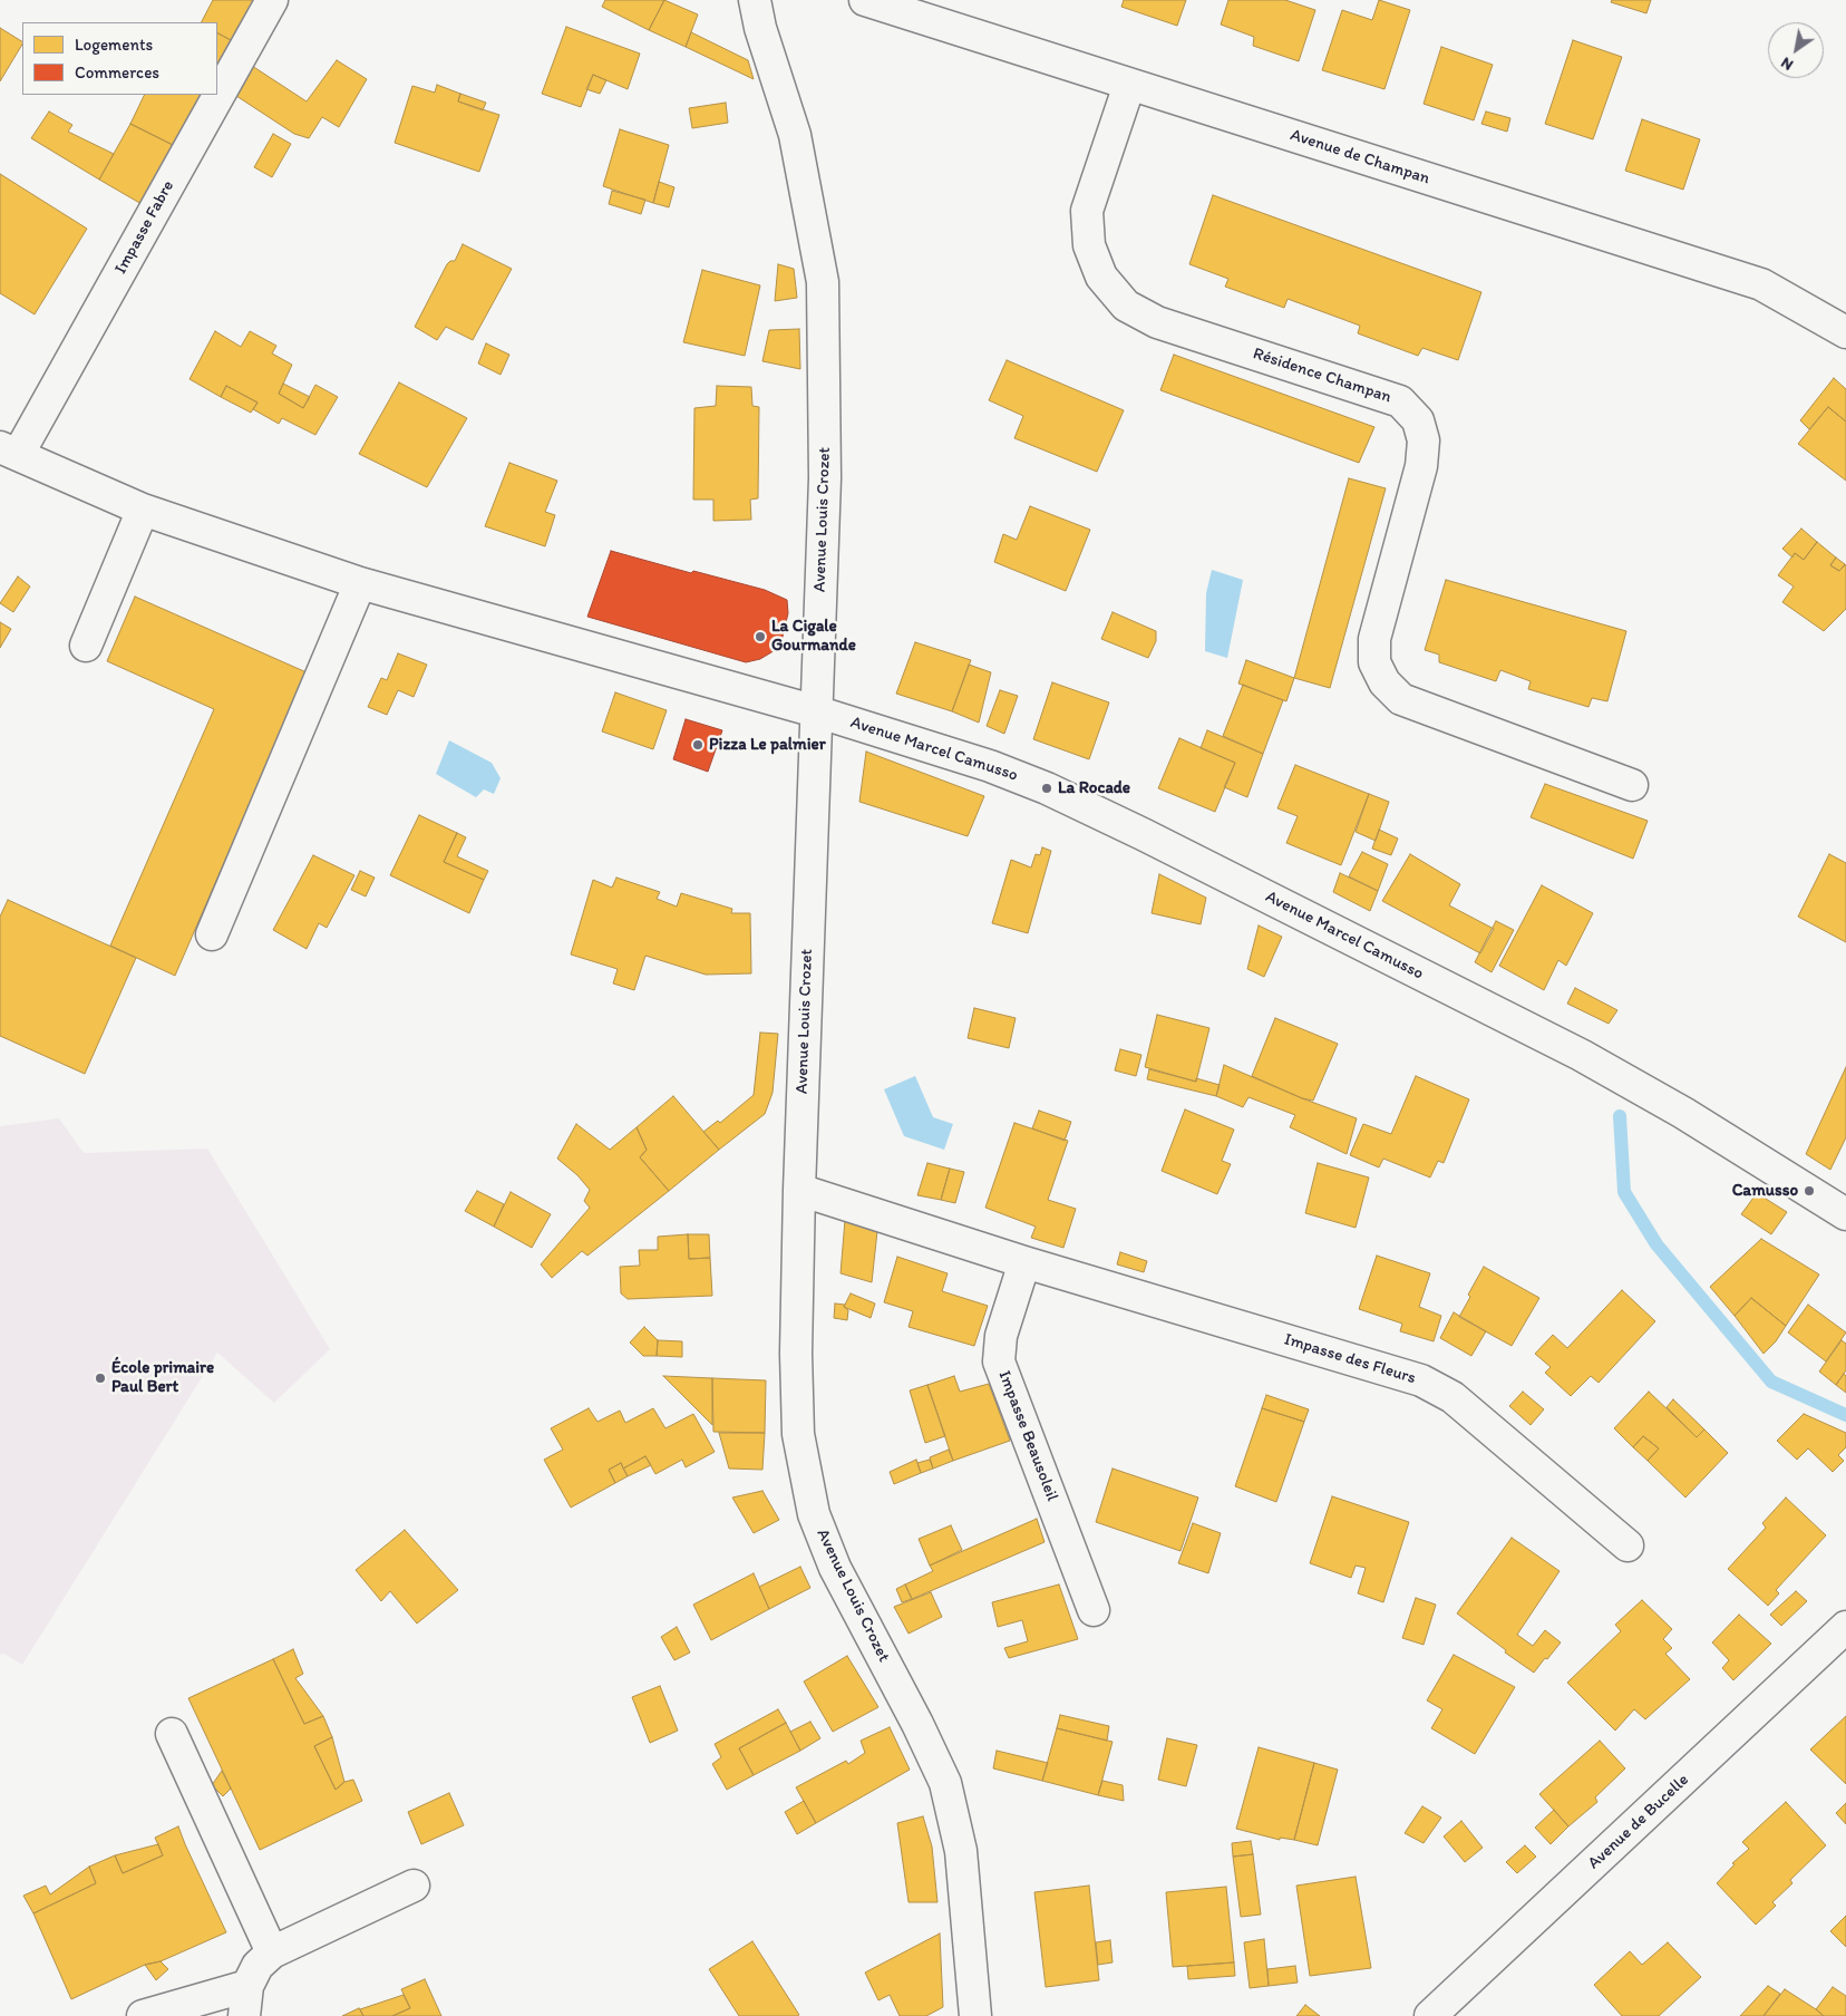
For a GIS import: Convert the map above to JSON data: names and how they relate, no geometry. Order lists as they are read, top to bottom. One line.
{"streets":{"street":["Avenue de Champan","Impasse Fabre","Résidence Champan","Avenue Louis Crozet","Avenue Marcel Camusso","Impasse des Fleurs","Impasse Beausoleil","Avenue de Bucelle"]},"crossings":[["Avenue de Champan","Résidence Champan"],["Impasse Fabre","Avenue Marcel Camusso"],["Avenue Louis Crozet","Avenue Marcel Camusso"],["Impasse des Fleurs","Impasse Beausoleil"]],"places":["La Cigale Gourmande","Pizza Le palmier","La Rocade","Camusso","École primaire Paul Bert"],"legend":["Logements","Commerces"],"north":"bottom left"}
